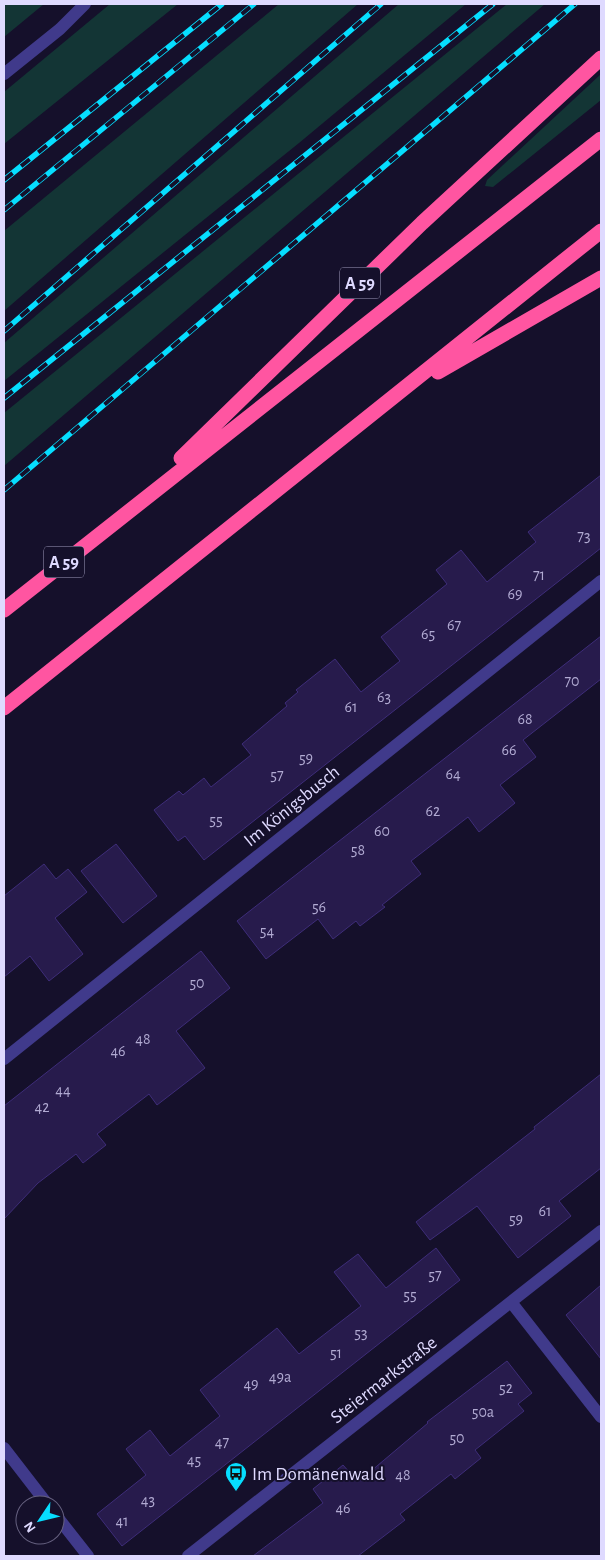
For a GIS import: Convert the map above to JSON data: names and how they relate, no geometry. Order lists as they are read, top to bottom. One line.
{"streets":{"highway":["A 59"],"street":["Im Königsbusch","Steiermarkstraße"]},"places":{"bus stop":["Im Domänenwald"]},"house_numbers":["73","71","69","67","65","70","63","61","68","66","59","64","57","62","55","60","58","56","54","50","48","46","44","42","61","59","57","55","53","51","49a","49","52","50a","50","47","45","48","43","46","41"],"north":"bottom left"}
